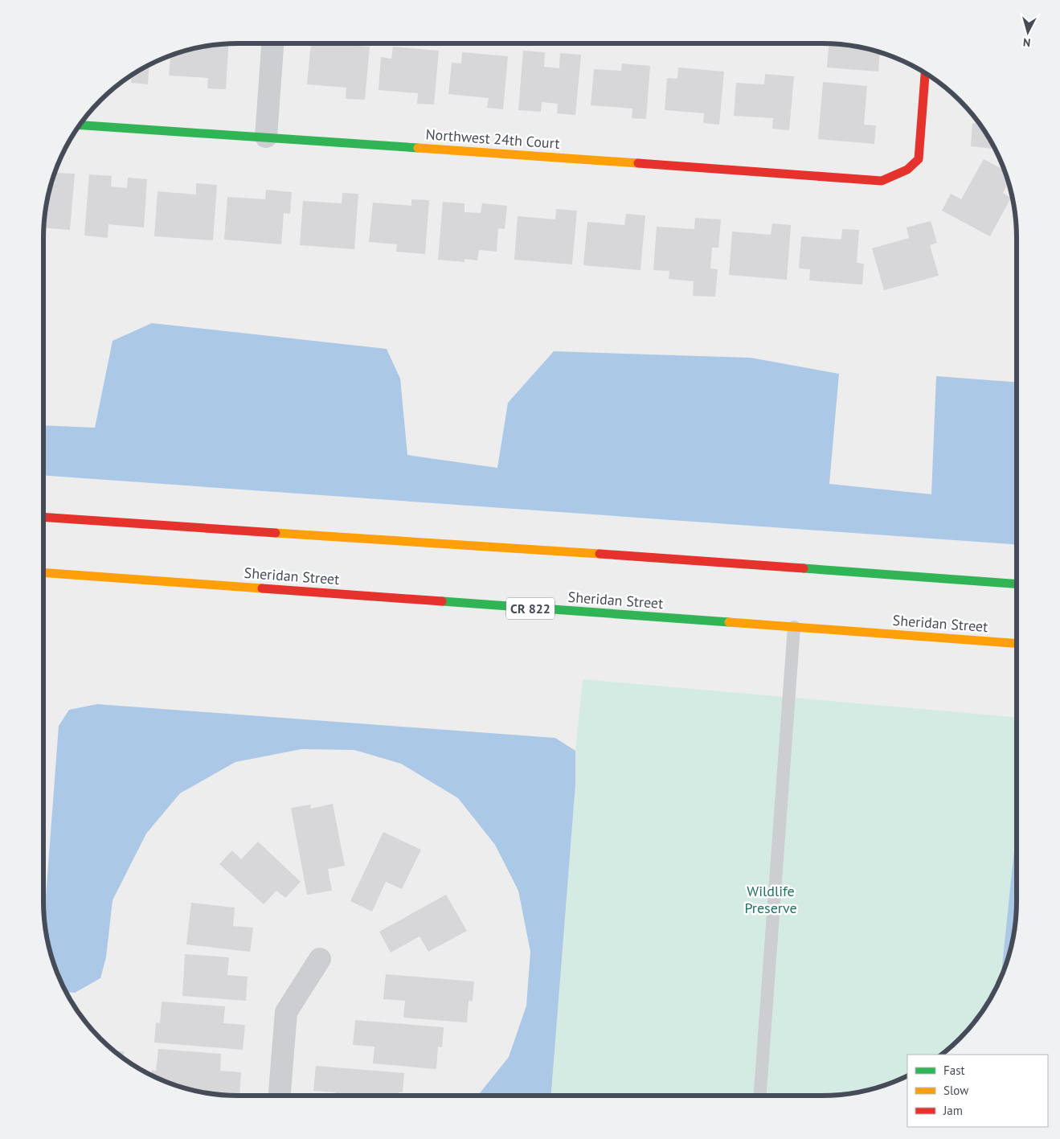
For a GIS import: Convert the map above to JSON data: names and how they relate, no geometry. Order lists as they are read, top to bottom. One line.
{"streets":{"main road":["Northwest 24th Court","Sheridan Street","CR 822"]},"parks":["Wildlife Preserve"],"legend":["Fast","Slow","Jam"],"north":"bottom"}
